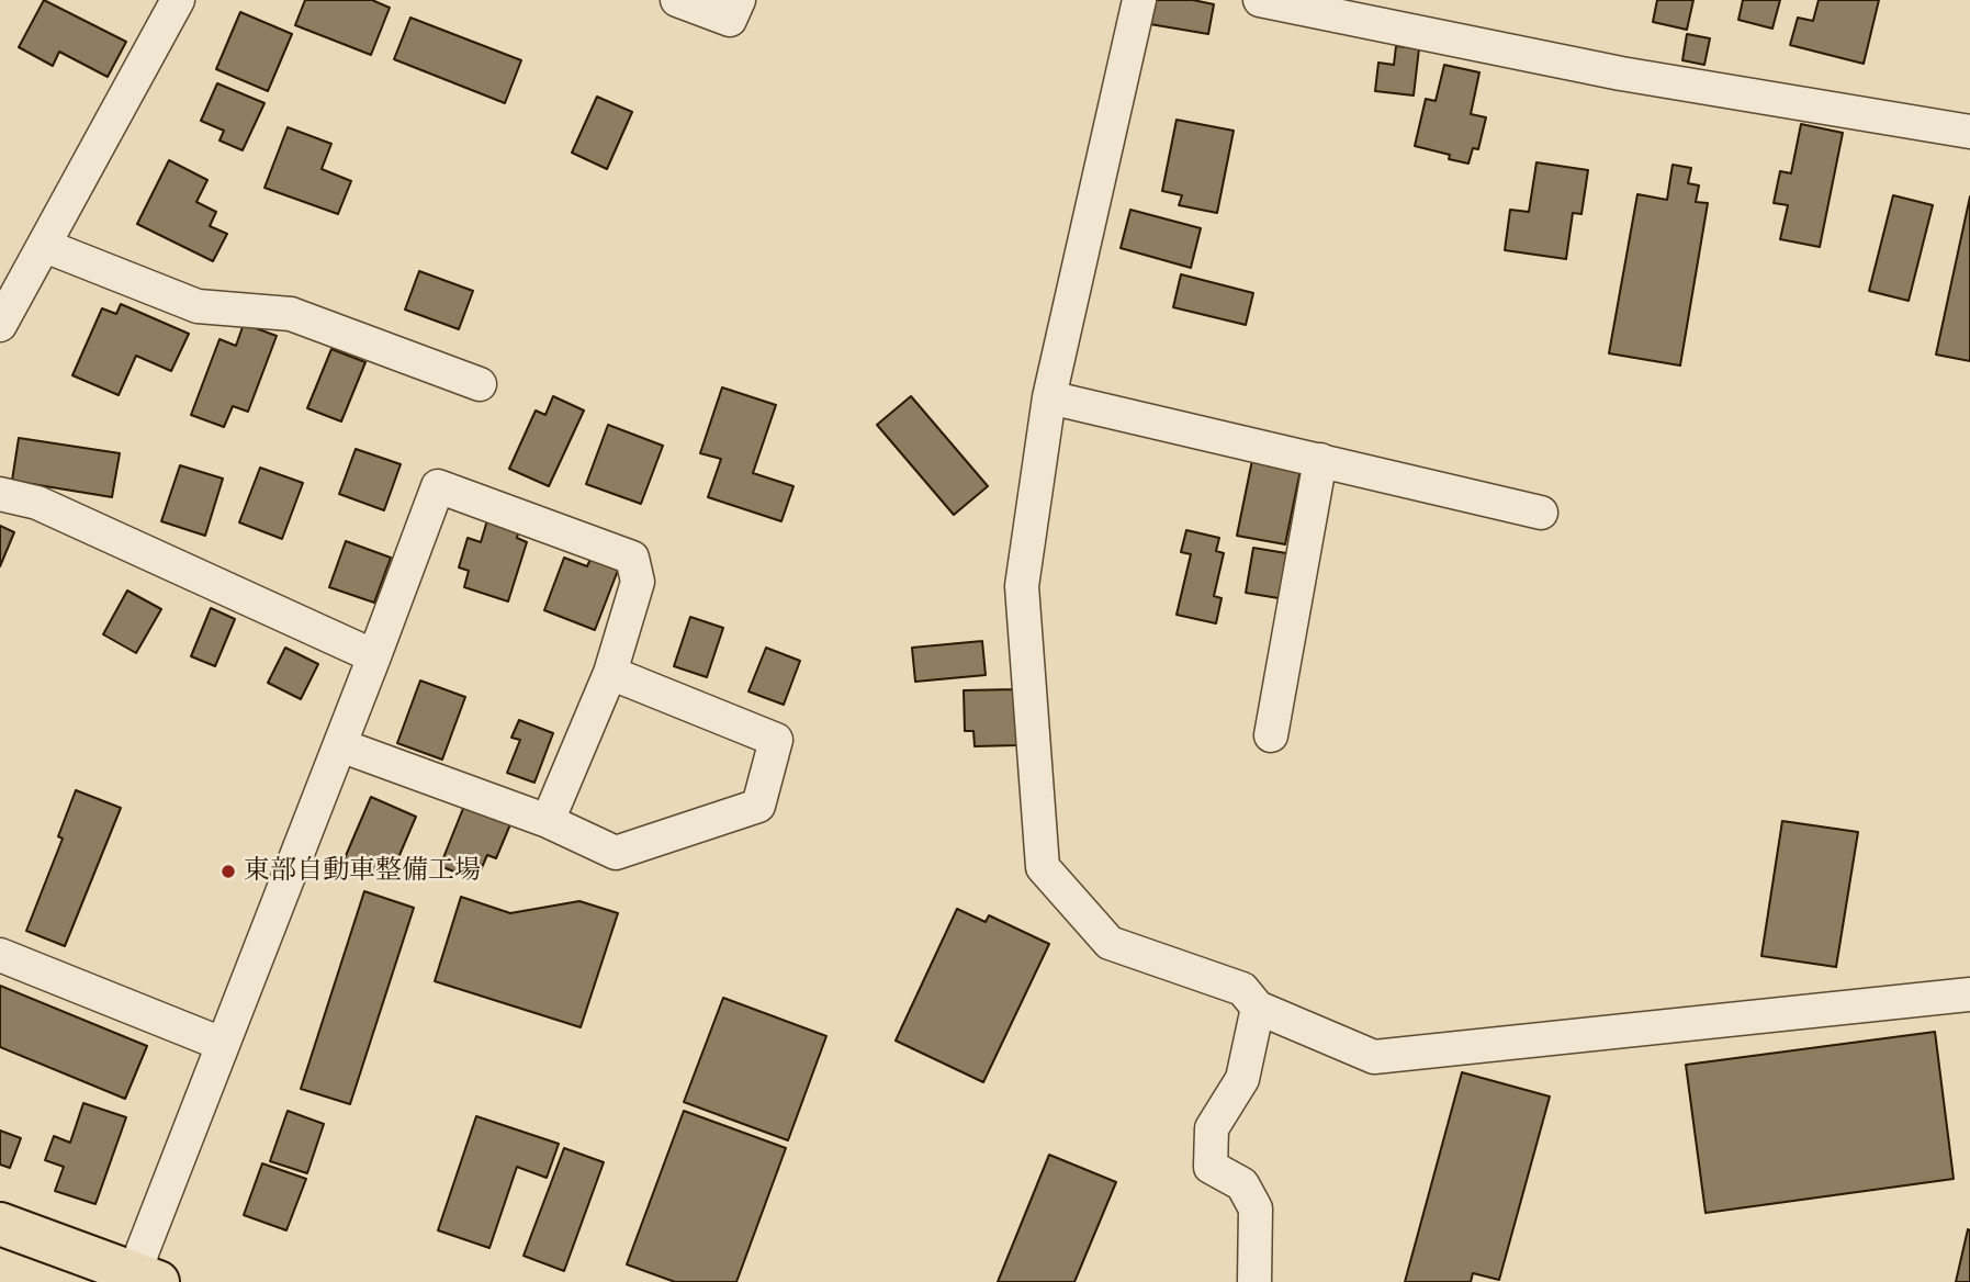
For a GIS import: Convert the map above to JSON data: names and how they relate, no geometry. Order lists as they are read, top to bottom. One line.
{"places":["東部自動車整備工場"]}
